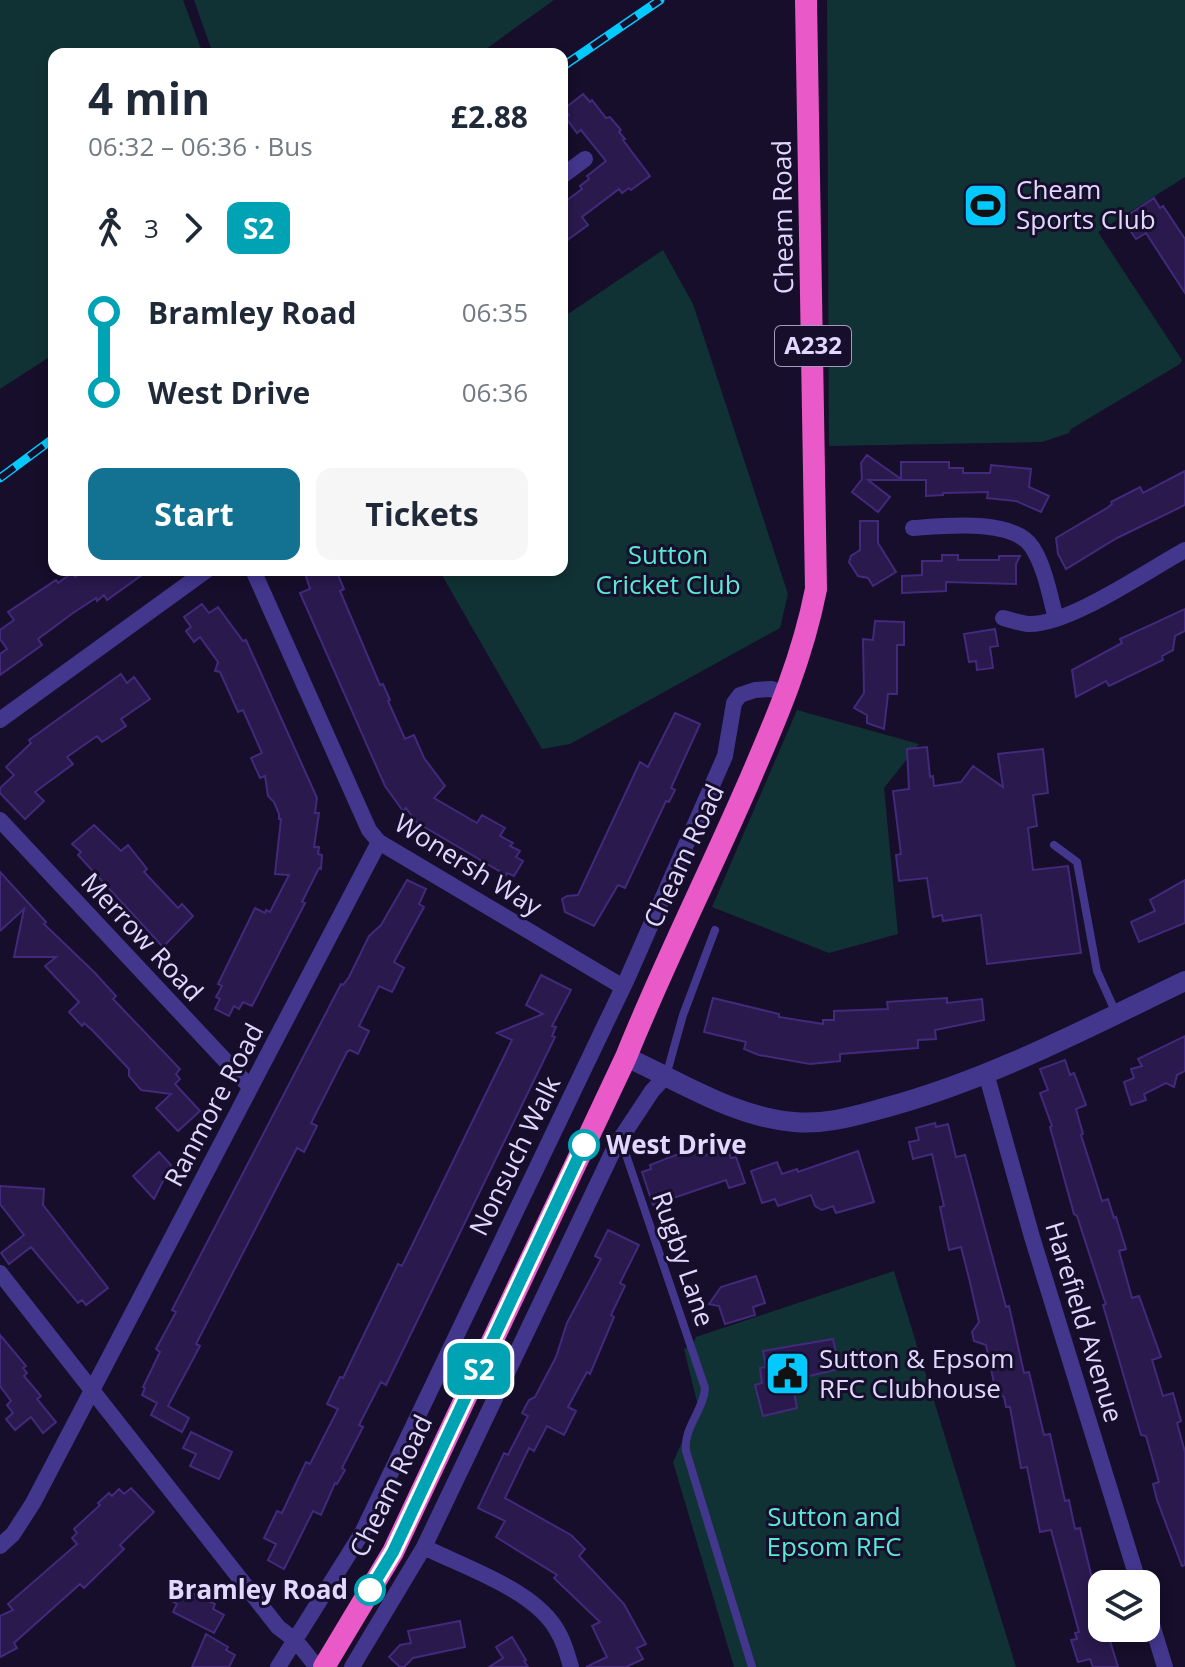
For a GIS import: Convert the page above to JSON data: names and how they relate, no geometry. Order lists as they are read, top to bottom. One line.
{"streets":{"highway":["Cheam Road","A232"],"street":["Wonersh Way","Merrow Road","Ranmore Road","Nonsuch Walk","Harefield Avenue"],"lane":["Rugby Lane"]},"crossings":[["Cheam Road","Nonsuch Walk"],["Wonersh Way","Ranmore Road"],["Wonersh Way","Nonsuch Walk"],["Merrow Road","Ranmore Road"]],"parks":["Sutton Cricket Club","Sutton and Epsom RFC"],"places":{"sports":["Cheam Sports Club"],"other":["West Drive","Bramley Road"],"public building":["Sutton & Epsom RFC Clubhouse"]},"lines":["bus line S2"],"page":{"on_map":"S2","heading":["4 min","06:32 – 06:36 · Bus","£2.88"],"legs":["3","S2"],"list":[{"name":"Bramley Road","value":"06:35"},{"name":"West Drive","value":"06:36"}],"buttons":["Start","Tickets"]}}
